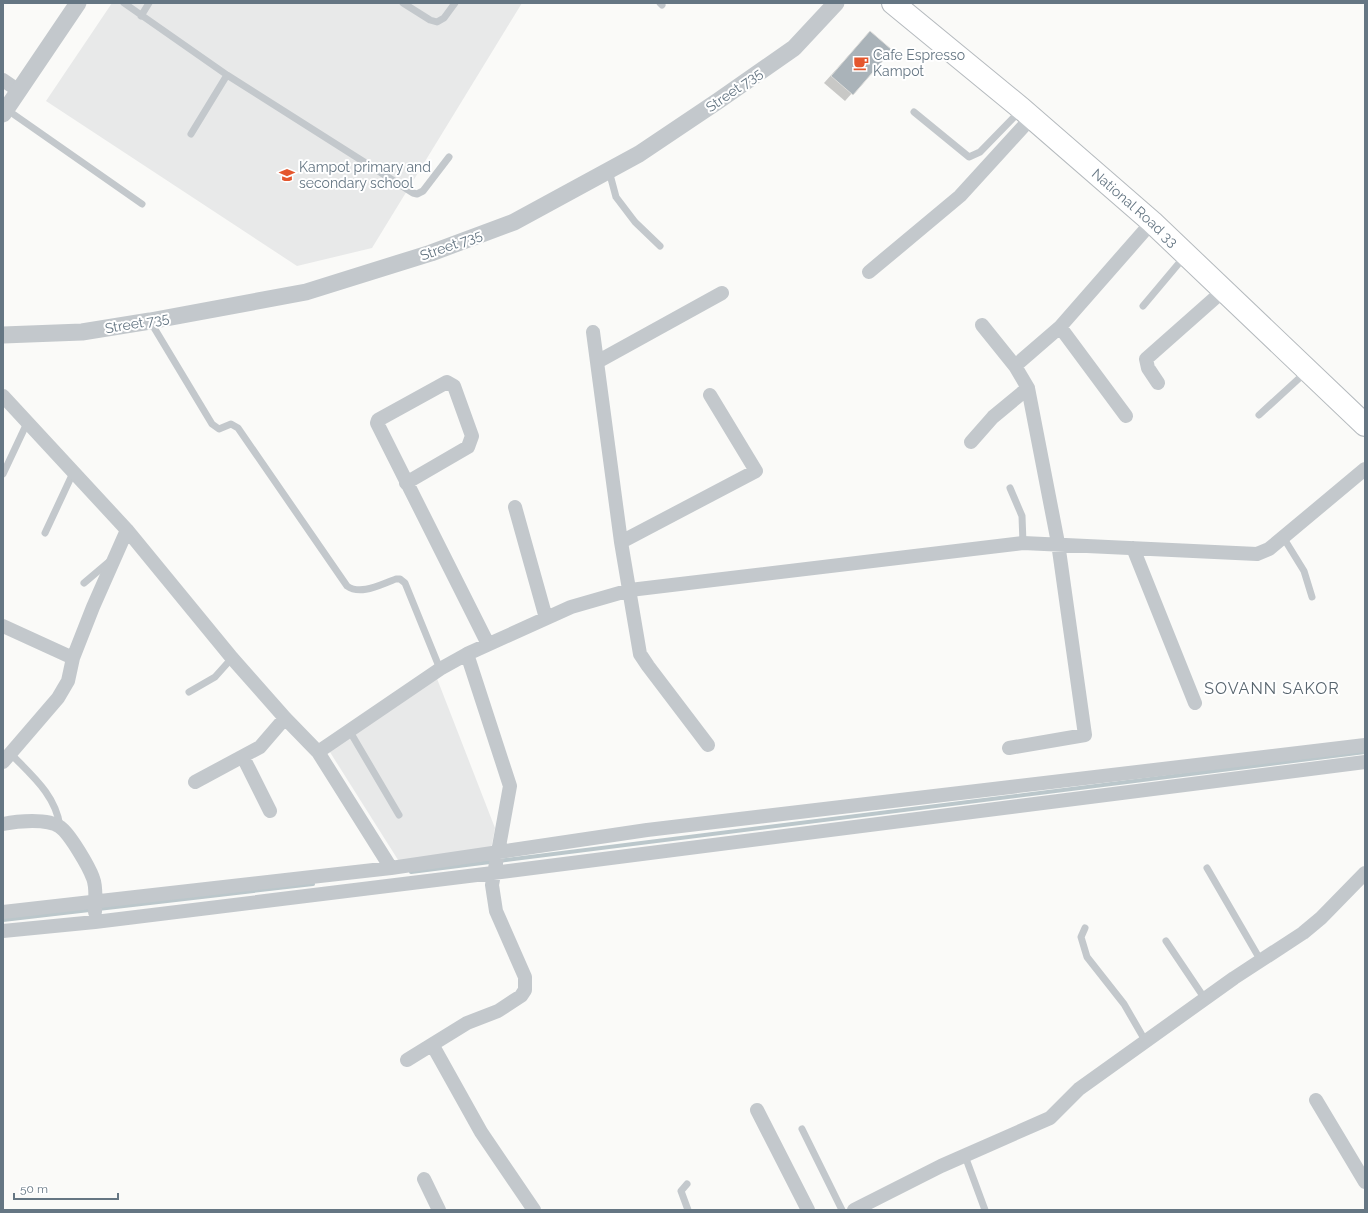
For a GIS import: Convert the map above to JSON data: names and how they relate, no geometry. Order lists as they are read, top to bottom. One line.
{"streets":{"main road":["National Road 33"],"street":["Street 735"]},"districts":["SOVANN SAKOR"],"places":{"cafe":["Cafe Espresso Kampot"],"school or university":["Kampot primary and secondary school"]},"scale_bar":"50 m"}
